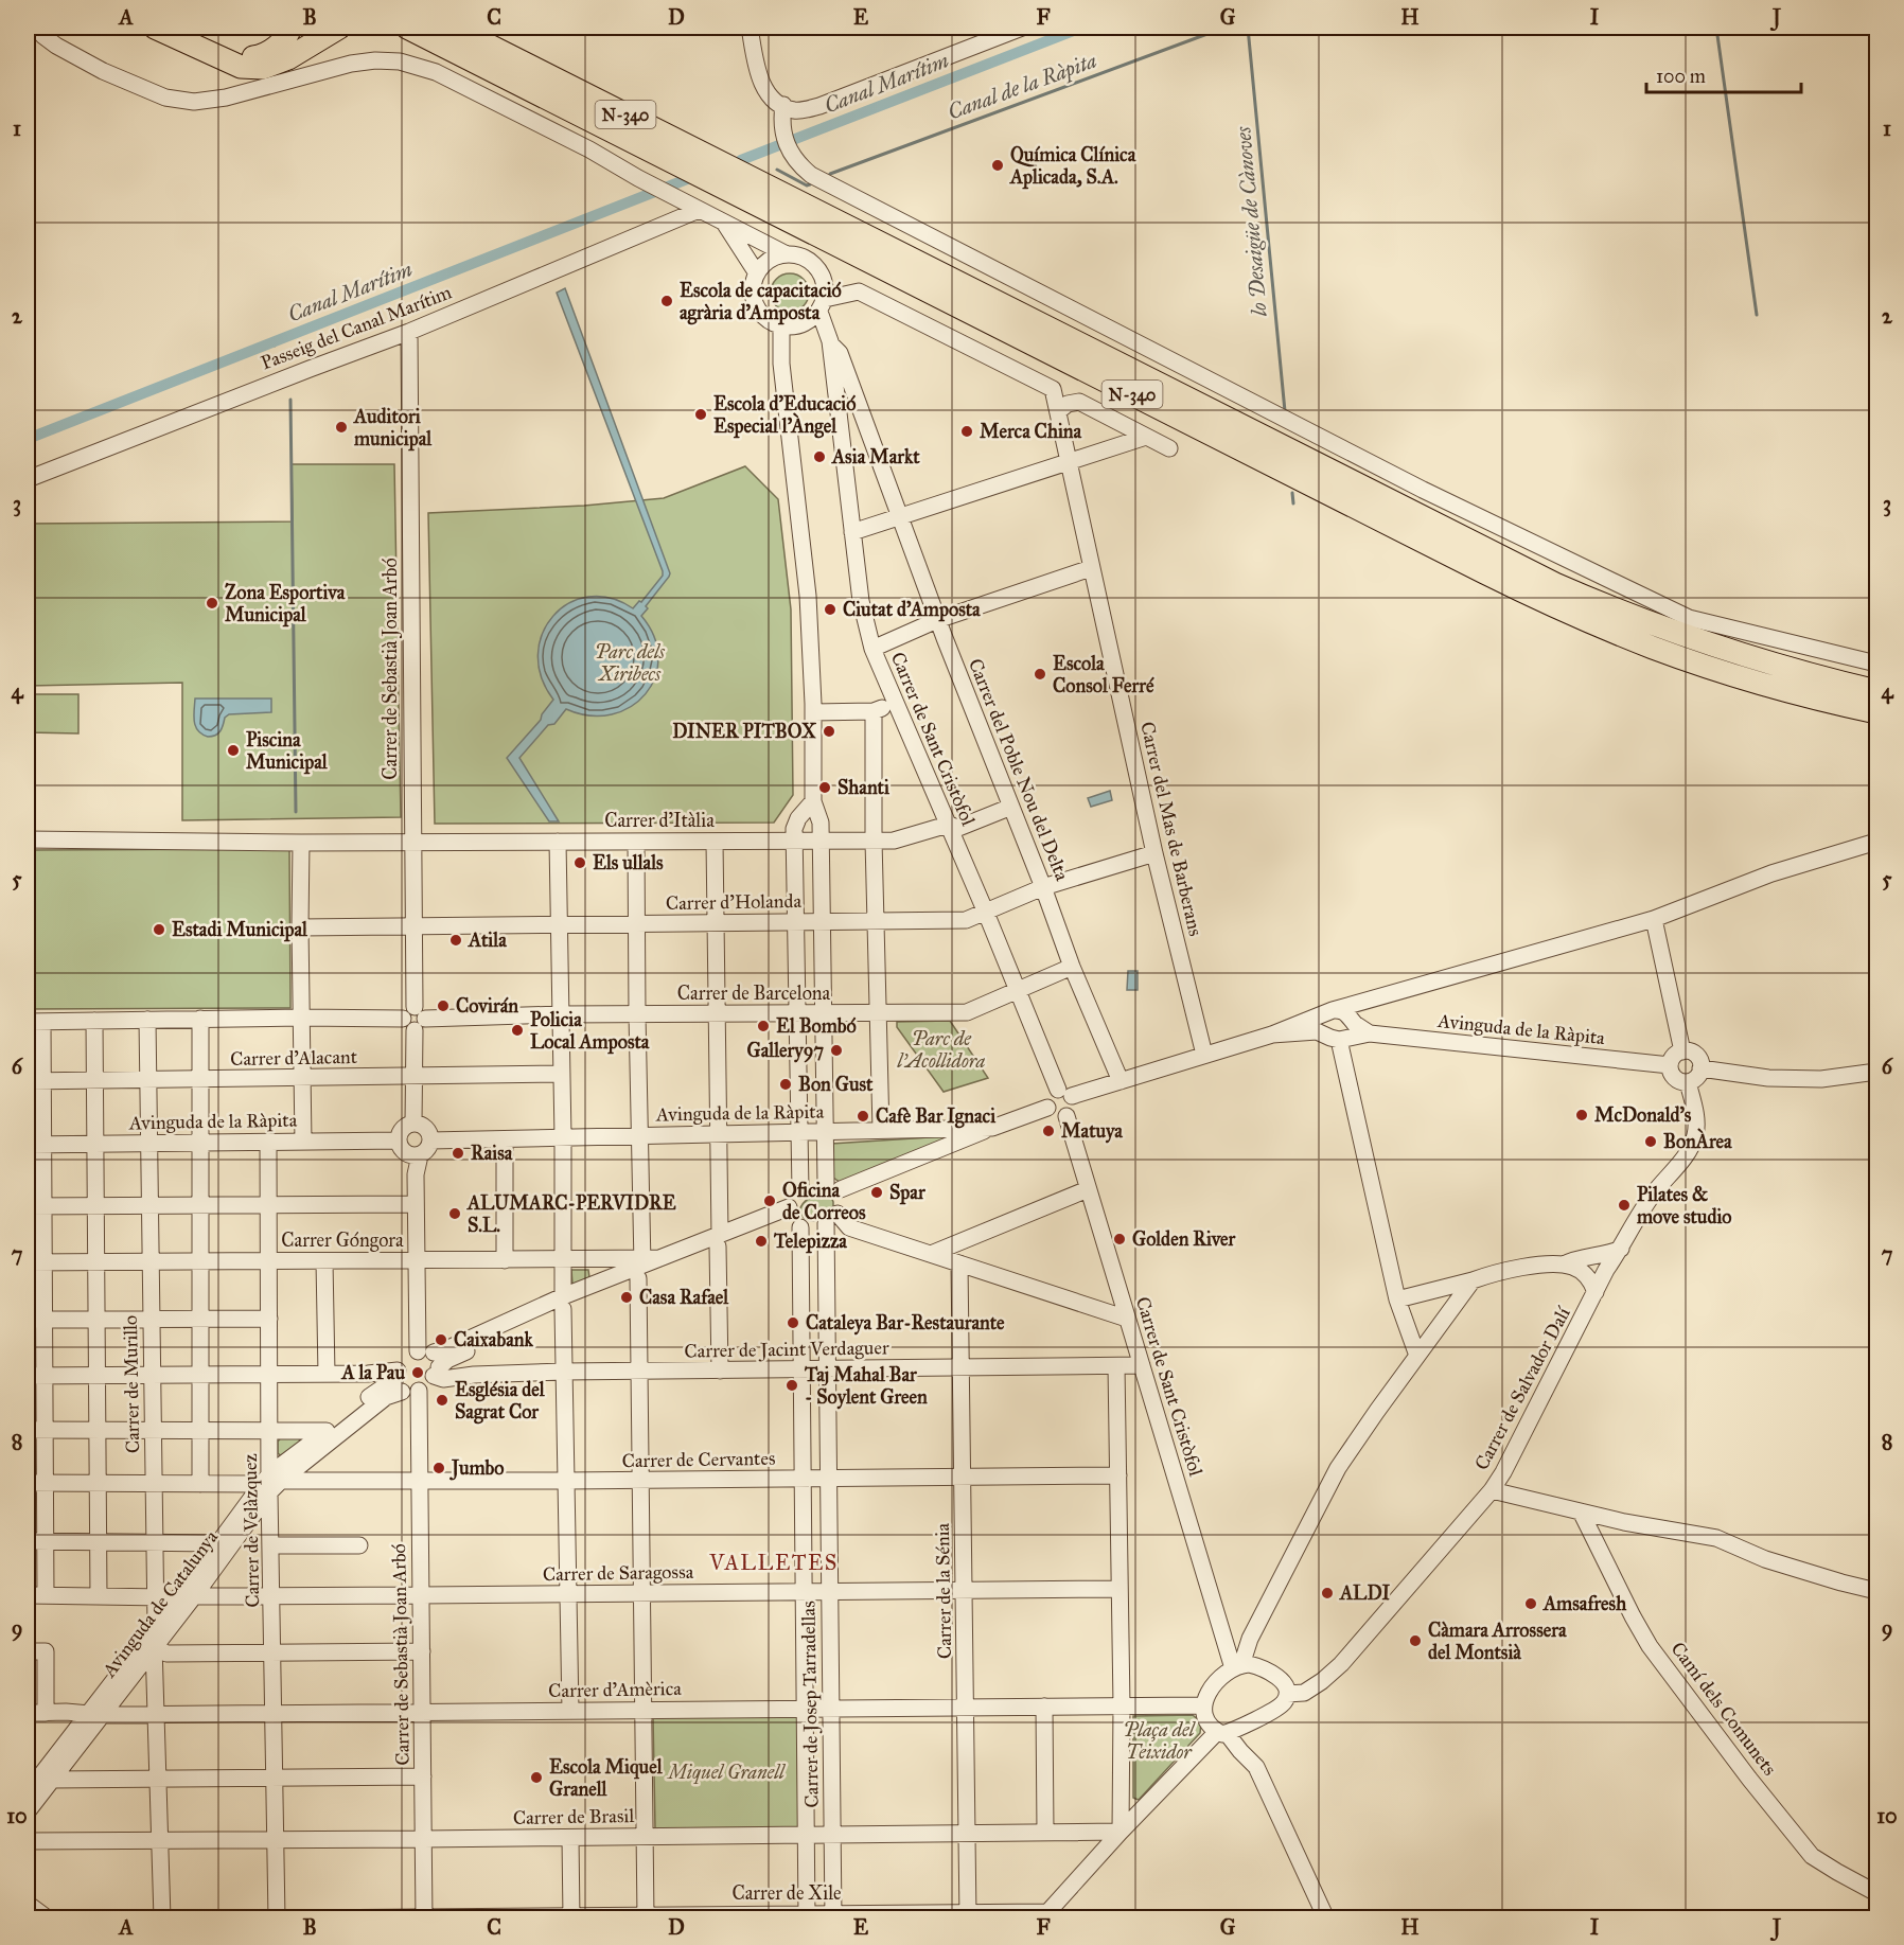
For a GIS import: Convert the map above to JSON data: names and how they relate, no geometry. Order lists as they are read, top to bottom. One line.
{"streets":{"highway":["N-340"],"street":["Passeig del Canal Marítim","Carrer de Sebastià Joan Arbó","Carrer de Sant Cristòfol","Carrer del Poble Nou del Delta","Carrer d'Itàlia","Carrer del Mas de Barberans","Carrer d'Holanda","Carrer de Barcelona","Avinguda de la Ràpita","Carrer d'Alacant","Carrer Góngora","Carrer de Jacint Verdaguer","Carrer de Murillo","Carrer de Salvador Dalí","Carrer de Cervantes","Carrer de Velàzquez","Carrer de Saragossa","Carrer de la Sénia","Avinguda de Catalunya","Carrer d'Amèrica","Carrer de Josep Tarradellas","Camí dels Comunets","Carrer de Brasil","Carrer de Xile"]},"crossings":[["Passeig del Canal Marítim","Carrer de Sebastià Joan Arbó"],["Carrer de Sebastià Joan Arbó","Carrer d'Itàlia"],["Carrer de Sebastià Joan Arbó","Carrer d'Holanda"],["Carrer de Sebastià Joan Arbó","Carrer de Barcelona"],["Carrer de Sebastià Joan Arbó","Avinguda de la Ràpita"],["Carrer de Sebastià Joan Arbó","Carrer d'Alacant"],["Carrer de Sebastià Joan Arbó","Carrer de Cervantes"],["Carrer de Sebastià Joan Arbó","Carrer de Saragossa"],["Carrer de Sebastià Joan Arbó","Carrer d'Amèrica"],["Carrer de Sebastià Joan Arbó","Carrer de Brasil"],["Carrer de Sebastià Joan Arbó","Carrer de Xile"],["Carrer de Sant Cristòfol","Carrer del Poble Nou del Delta"],["Carrer de Sant Cristòfol","Carrer d'Itàlia"],["Carrer de Sant Cristòfol","Carrer del Mas de Barberans"],["Carrer de Sant Cristòfol","Carrer d'Holanda"],["Carrer de Sant Cristòfol","Carrer de Barcelona"],["Carrer de Sant Cristòfol","Avinguda de la Ràpita"],["Carrer de Sant Cristòfol","Carrer de Jacint Verdaguer"],["Carrer de Sant Cristòfol","Carrer de Salvador Dalí"],["Carrer de Sant Cristòfol","Carrer d'Amèrica"],["Carrer del Poble Nou del Delta","Carrer d'Itàlia"],["Carrer del Poble Nou del Delta","Carrer d'Holanda"],["Carrer del Poble Nou del Delta","Carrer de Barcelona"],["Carrer del Mas de Barberans","Carrer d'Holanda"],["Carrer de Barcelona","Carrer de Murillo"],["Avinguda de la Ràpita","Carrer de Murillo"],["Avinguda de la Ràpita","Carrer de Salvador Dalí"],["Avinguda de la Ràpita","Carrer de Velàzquez"],["Carrer d'Alacant","Carrer de Murillo"],["Carrer Góngora","Carrer de Murillo"],["Carrer Góngora","Carrer de Velàzquez"],["Carrer de Jacint Verdaguer","Carrer de la Sénia"],["Carrer de Jacint Verdaguer","Carrer de Josep Tarradellas"],["Carrer de Murillo","Carrer de Cervantes"],["Carrer de Murillo","Carrer de Saragossa"],["Carrer de Salvador Dalí","Carrer d'Amèrica"],["Carrer de Cervantes","Carrer de Velàzquez"],["Carrer de Cervantes","Carrer de la Sénia"],["Carrer de Cervantes","Avinguda de Catalunya"],["Carrer de Cervantes","Carrer de Josep Tarradellas"],["Carrer de Velàzquez","Carrer de Saragossa"],["Carrer de Velàzquez","Avinguda de Catalunya"],["Carrer de Velàzquez","Carrer d'Amèrica"],["Carrer de Velàzquez","Carrer de Brasil"],["Carrer de Saragossa","Carrer de la Sénia"],["Carrer de Saragossa","Avinguda de Catalunya"],["Carrer de Saragossa","Carrer de Josep Tarradellas"],["Carrer de la Sénia","Carrer d'Amèrica"],["Carrer de la Sénia","Carrer de Brasil"],["Carrer de la Sénia","Carrer de Xile"],["Avinguda de Catalunya","Carrer d'Amèrica"],["Carrer d'Amèrica","Carrer de Josep Tarradellas"],["Carrer de Josep Tarradellas","Carrer de Brasil"],["Carrer de Josep Tarradellas","Carrer de Xile"]],"districts":["VALLETES"],"water":["Canal Marítim","Canal de la Ràpita","lo Desaigüe de Cànoves"],"parks":["Parc dels Xiribecs","Parc de l'Acollidora","Plaça del Teixidor","Miquel Granell"],"places":["Química Clínica Aplicada, S.A.","Escola de capacitació agrària d'Amposta","Escola d'Educació Especial l'Àngel","Auditori municipal","Merca China","Asia Markt","Zona Esportiva Municipal","Ciutat d'Amposta","Escola Consol Ferré","DINER PITBOX","Piscina Municipal","Shanti","Els ullals","Estadi Municipal","Atila","Covirán","El Bombó","Policia Local Amposta","Gallery97","Bon Gust","McDonald's","Cafè Bar Ignaci","Matuya","BonÀrea","Raisa","Spar","Oficina de Correos","Pilates & move studio","ALUMARC-PERVIDRE S.L.","Golden River","Telepizza","Casa Rafael","Cataleya Bar-Restaurante","Caixabank","A la Pau","Taj Mahal Bar - Soylent Green","Església del Sagrat Cor","Jumbo","ALDI","Amsafresh","Càmara Arrossera del Montsià","Escola Miquel Granell"],"scale_bar":"100 m","grid":{"columns":["A","B","C","D","E","F","G","H","I","J"],"rows":["1","2","3","4","5","6","7","8","9","10"]}}
